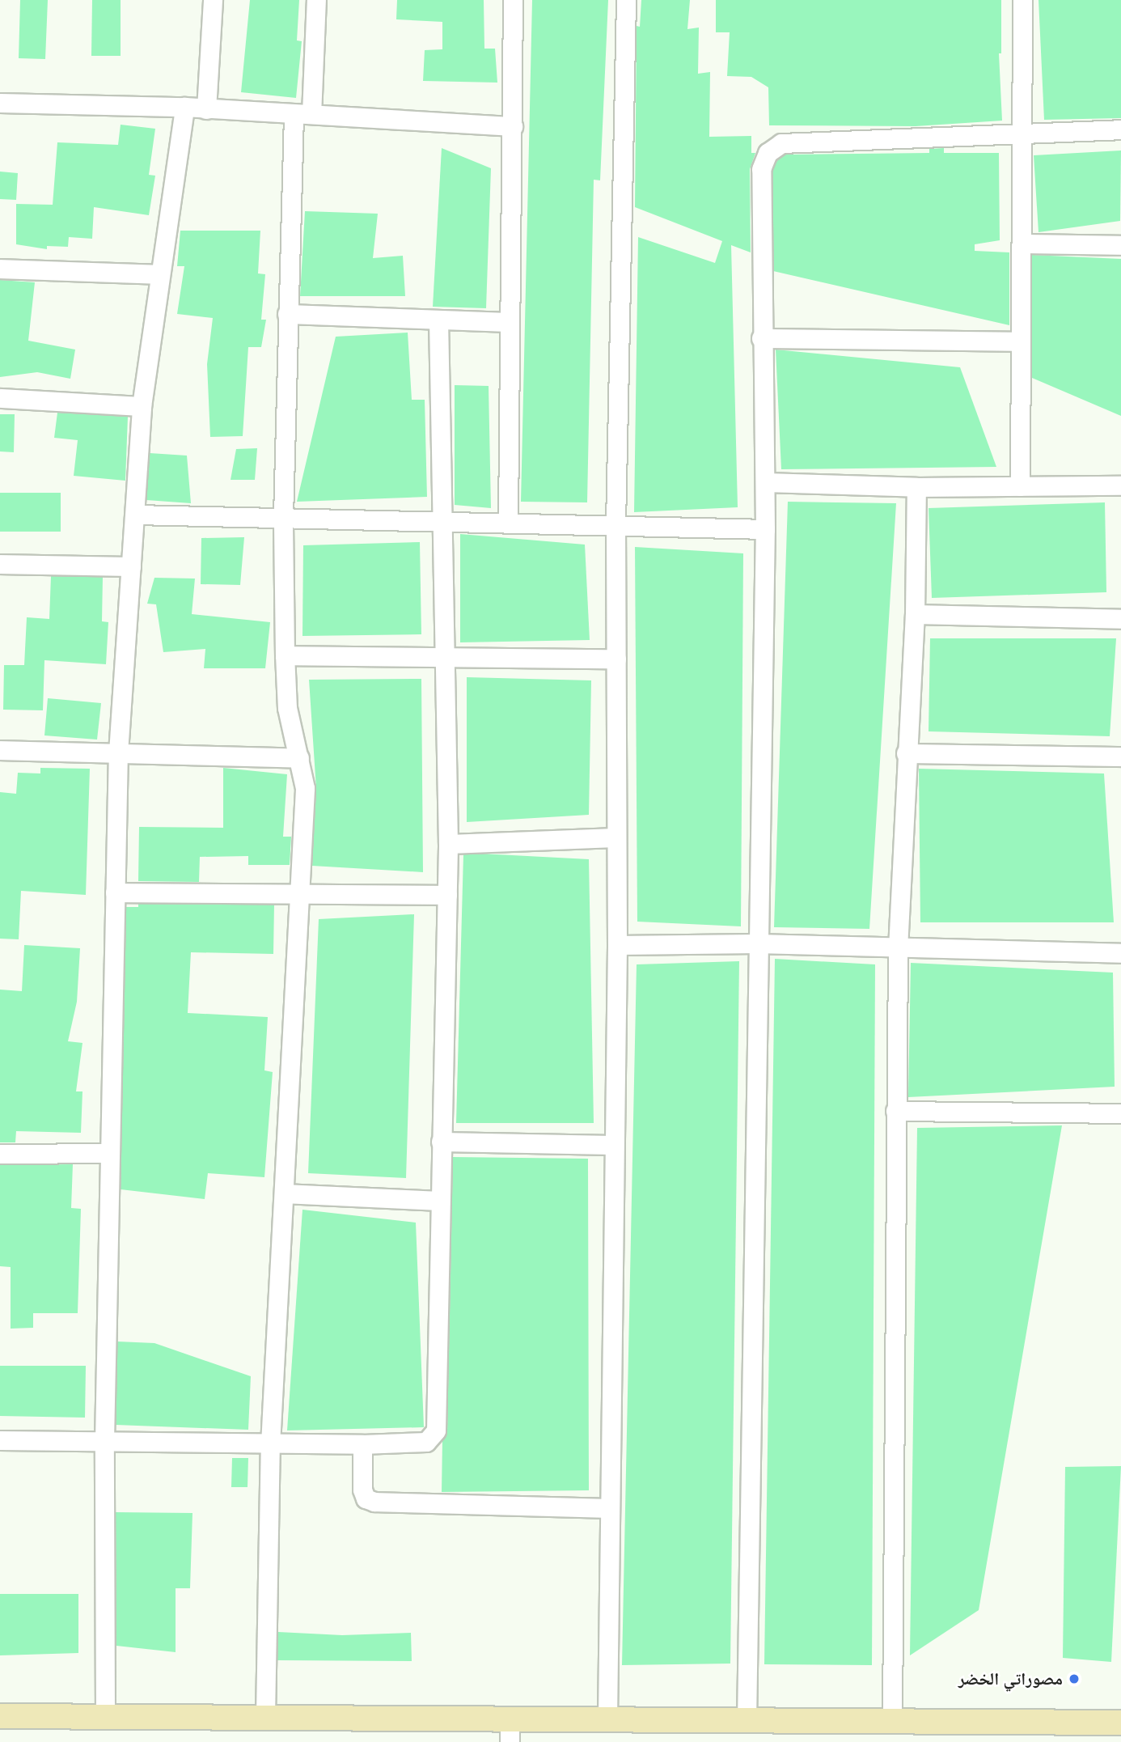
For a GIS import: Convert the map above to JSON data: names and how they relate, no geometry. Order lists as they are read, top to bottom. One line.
{"places":["مصوراتي الخضر"]}
